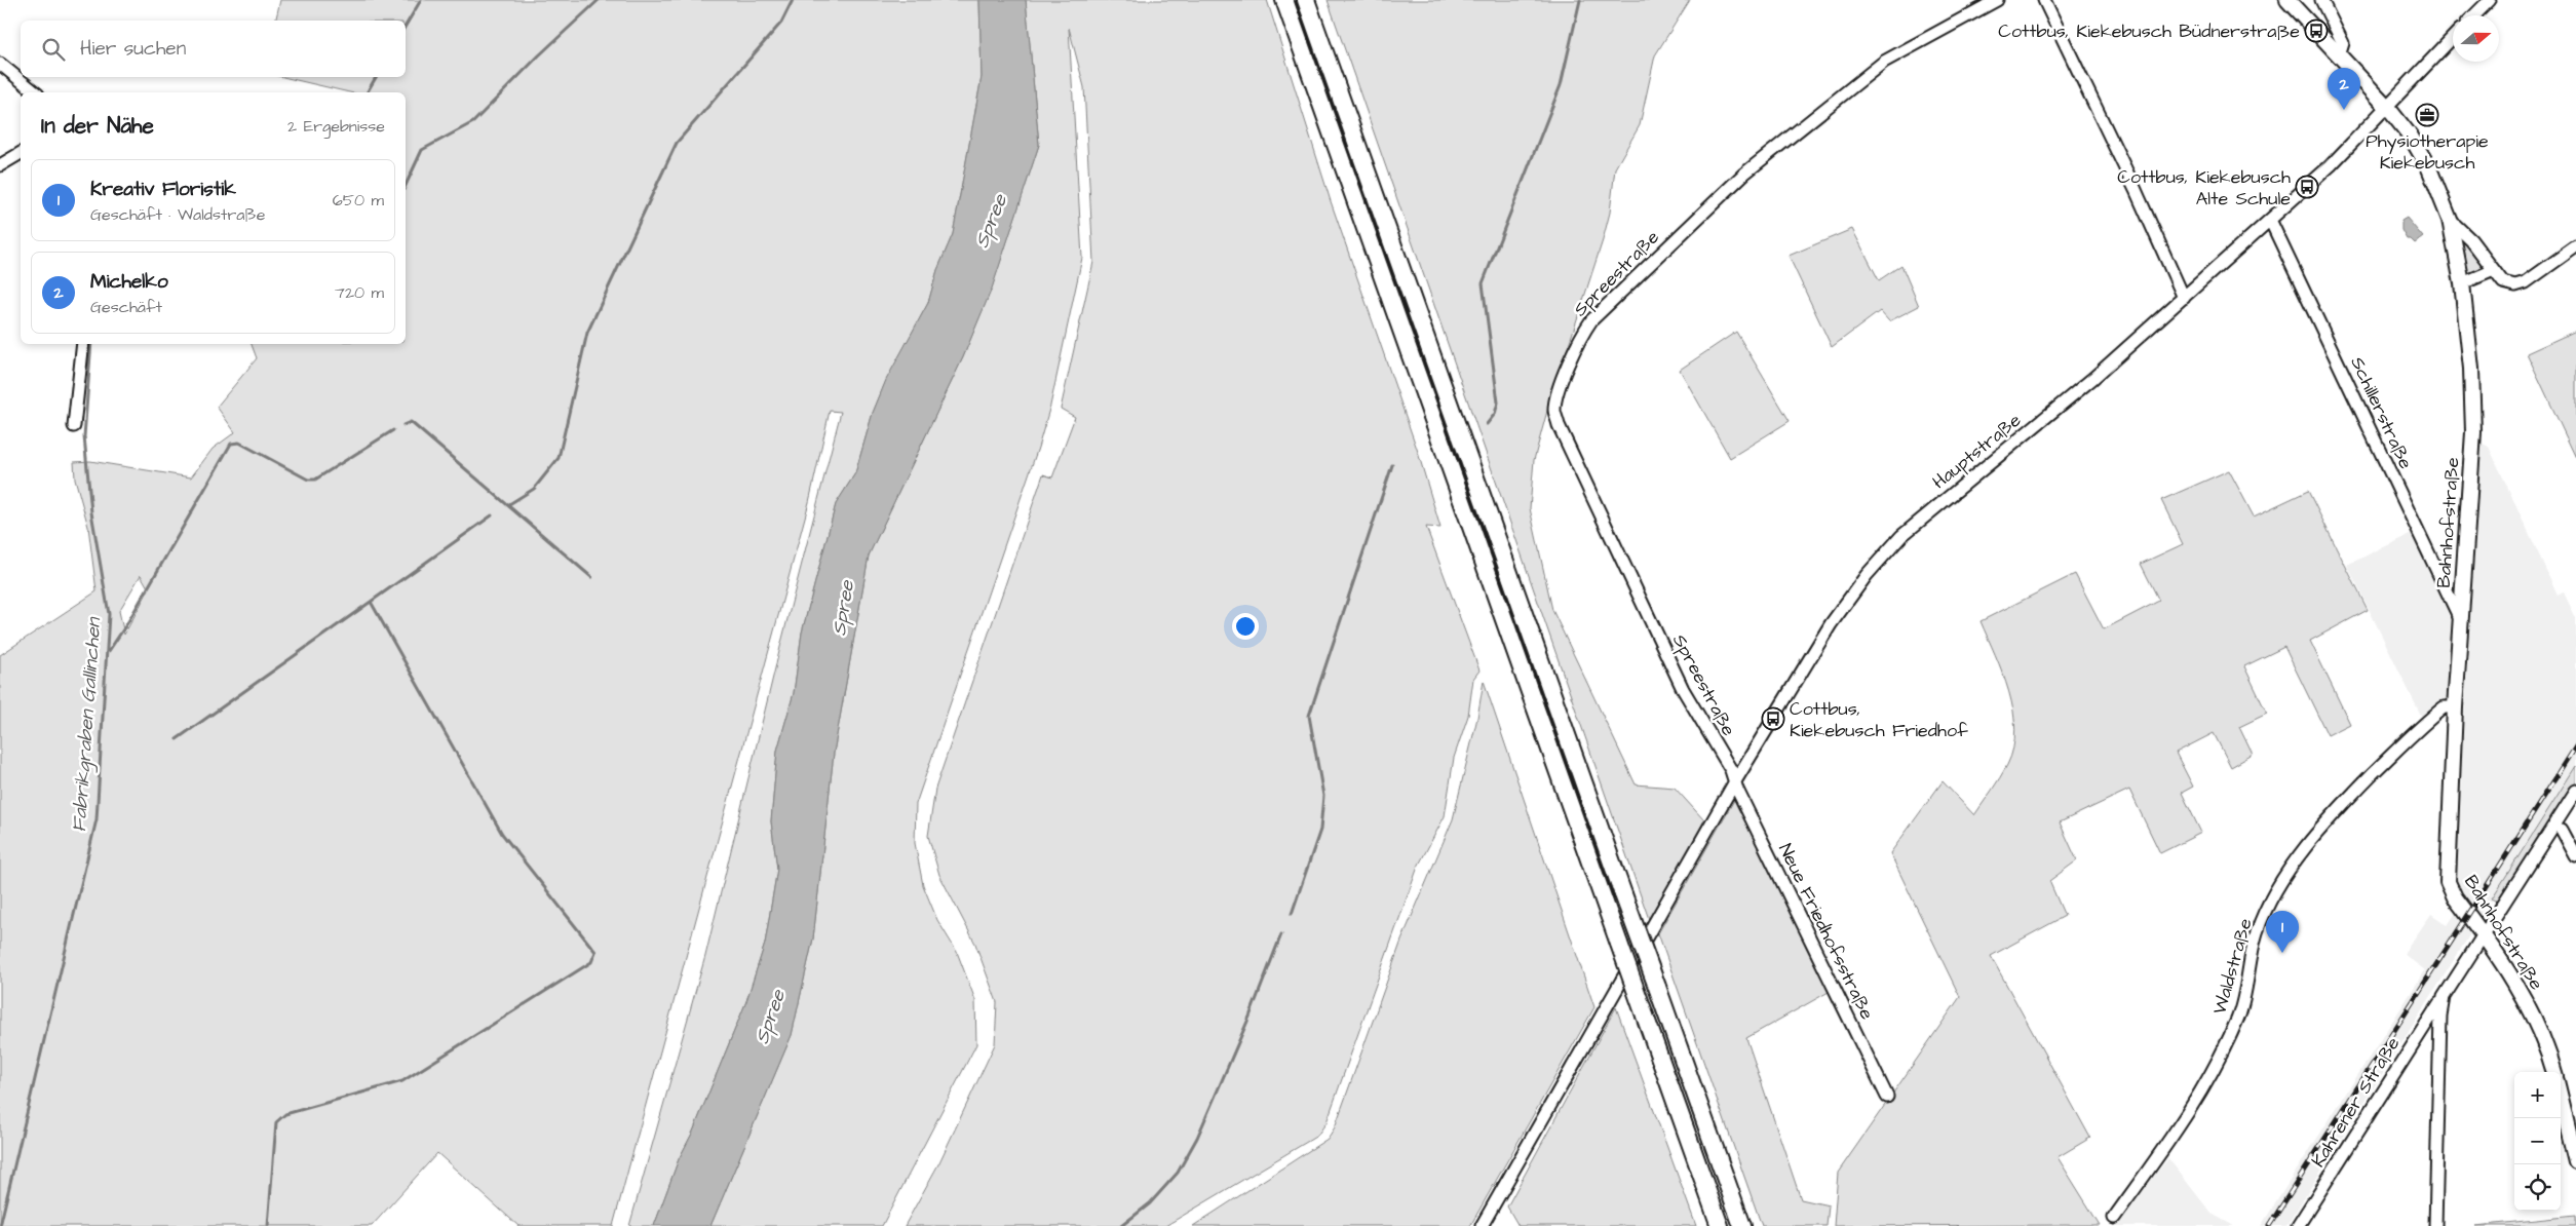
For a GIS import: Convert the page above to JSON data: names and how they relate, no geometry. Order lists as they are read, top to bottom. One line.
{"streets":{"main road":["Bahnhofstraße"],"street":["Spreestraße","Schillerstraße","Hauptstraße","Neue Friedhofsstraße","Waldstraße","Kahrener Straße"]},"crossings":[["Spreestraße","Hauptstraße"],["Spreestraße","Neue Friedhofsstraße"],["Schillerstraße","Hauptstraße"],["Schillerstraße","Bahnhofstraße"],["Hauptstraße","Bahnhofstraße"],["Hauptstraße","Neue Friedhofsstraße"],["Bahnhofstraße","Waldstraße"],["Bahnhofstraße","Kahrener Straße"]],"water":["Spree","Fabrikgraben Gallinchen"],"places":{"bus stop":["Cottbus, Kiekebusch Büdnerstraße","Cottbus, Kiekebusch Alte Schule","Cottbus, Kiekebusch Friedhof"],"office":["Physiotherapie Kiekebusch"]},"north":"right","page":{"search":"Hier suchen","pins":["2","1"],"heading":["In der Nähe","2 Ergebnisse"],"list":[{"mark":"1","name":"Kreativ Floristik","note":"Geschäft · Waldstraße","value":"650 m"},{"mark":"2","name":"Michelko","note":"Geschäft","value":"720 m"}],"map_buttons":["+","−"]}}
